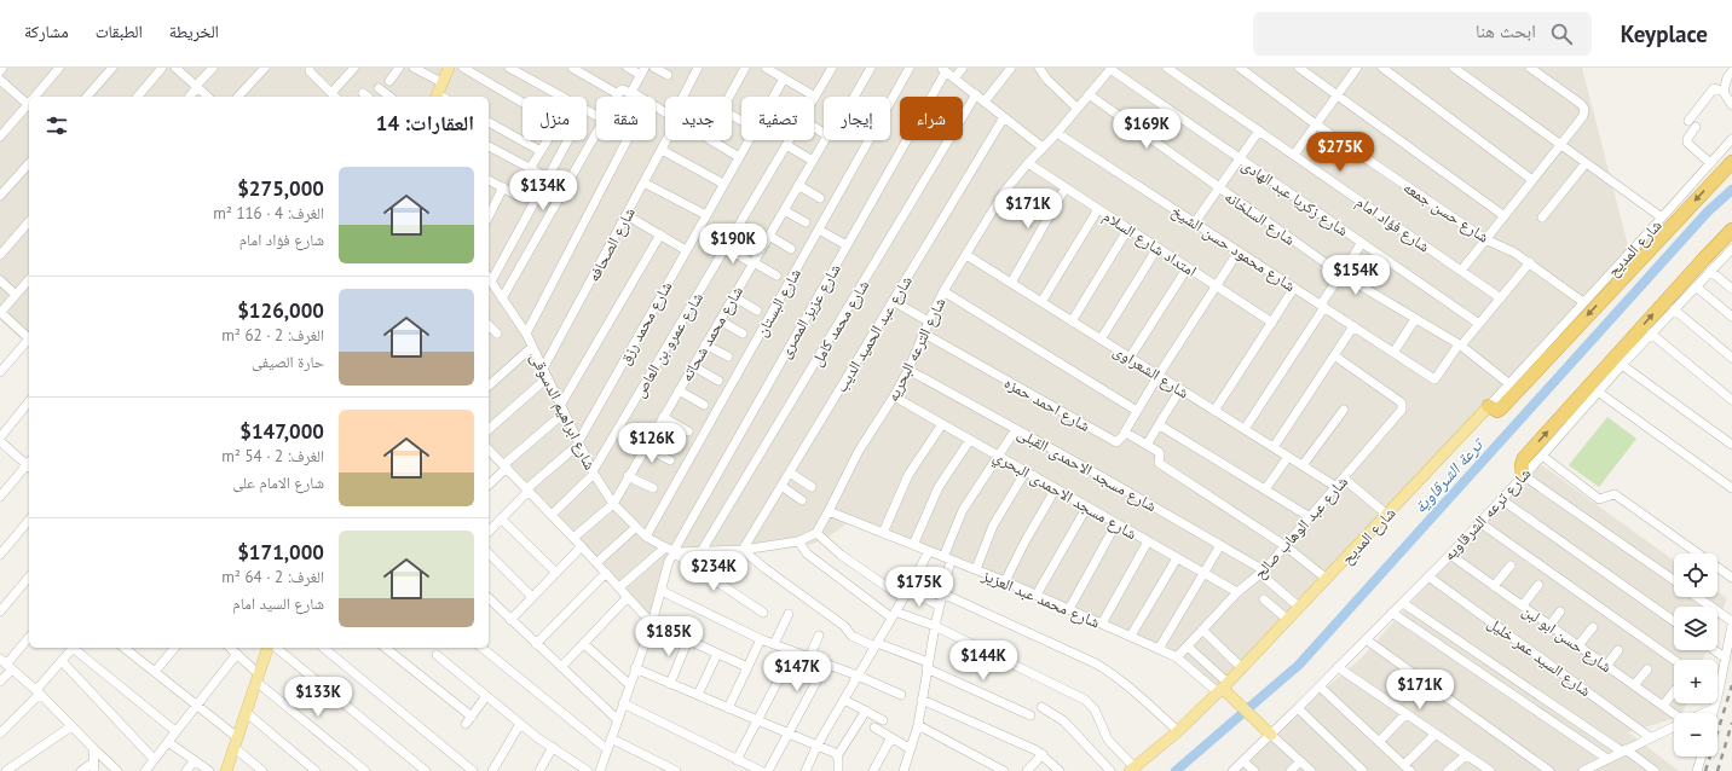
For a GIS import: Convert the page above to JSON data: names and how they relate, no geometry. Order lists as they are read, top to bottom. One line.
{"streets":{"main road":["شارع المديح"],"street":["شارع زكريا عبد الهادى","شارع حسن جمعه","شارع السلخانه","شارع فؤاد امام","امتداد شارع السلام","شارع الصحافه","شارع محمود حسن الشيخ","شارع البستان","شارع عزيز المصرى","شارع محمد رزق","شارع محمد كامل","شارع محمد شحاته","شارع عبد الحميد الديب","شارع عمرو بن العاص","شارع الترعه البحريه","شارع الشعراوى","شارع احمد حمزه","شارع ابراهيم الدسوقى","شارع مسجد الاحمدى القبلى","شارع مسجد الاحمدى البحري","شارع ترعه الشرقاويه","شارع عبد الوهاب صالح","شارع محمد عبد العزيز","شارع حسن ابو لبن","شارع السيد عمر خليل"]},"crossings":[["شارع زكريا عبد الهادى","شارع الترعه البحريه"],["شارع حسن جمعه","شارع المديح"],["شارع السلخانه","شارع محمود حسن الشيخ"],["شارع السلخانه","شارع المديح"],["شارع السلخانه","شارع الترعه البحريه"],["امتداد شارع السلام","شارع الترعه البحريه"],["شارع الصحافه","شارع ابراهيم الدسوقى"],["شارع محمود حسن الشيخ","شارع الترعه البحريه"],["شارع المديح","شارع مسجد الاحمدى القبلى"],["شارع المديح","شارع محمد عبد العزيز"],["شارع البستان","شارع ابراهيم الدسوقى"],["شارع عزيز المصرى","شارع ابراهيم الدسوقى"],["شارع محمد رزق","شارع ابراهيم الدسوقى"],["شارع محمد شحاته","شارع ابراهيم الدسوقى"],["شارع عمرو بن العاص","شارع ابراهيم الدسوقى"],["شارع الترعه البحريه","شارع الشعراوى"],["شارع الترعه البحريه","شارع احمد حمزه"],["شارع الترعه البحريه","شارع مسجد الاحمدى القبلى"],["شارع الترعه البحريه","شارع مسجد الاحمدى البحري"],["شارع الترعه البحريه","شارع محمد عبد العزيز"],["شارع الشعراوى","شارع عبد الوهاب صالح"],["شارع مسجد الاحمدى القبلى","شارع عبد الوهاب صالح"],["شارع مسجد الاحمدى البحري","شارع عبد الوهاب صالح"],["شارع ترعه الشرقاويه","شارع حسن ابو لبن"],["شارع ترعه الشرقاويه","شارع السيد عمر خليل"],["شارع عبد الوهاب صالح","شارع محمد عبد العزيز"]],"water":["ترعة الشرقاوية"],"page":{"header":"Keyplace","search":"ابحث هنا","nav":["الخريطة","الطبقات","مشاركة"],"chip":["شراء","إيجار","تصفية","جديد","شقة","منزل"],"heading":"العقارات: 14","price":["$169K","$275K","$134K","$171K","$190K","$154K","$126K","$234K","$175K","$185K","$144K","$147K","$171K","$133K"],"list":[{"name":"$275,000","note":"الغرف: 4 · 116 m² · شارع فؤاد امام"},{"name":"$126,000","note":"الغرف: 2 · 62 m² · حارة الصيفى"},{"name":"$147,000","note":"الغرف: 2 · 54 m² · شارع الامام على"},{"name":"$171,000","note":"الغرف: 2 · 64 m² · شارع السيد امام"}],"map_buttons":["+","−"]}}
